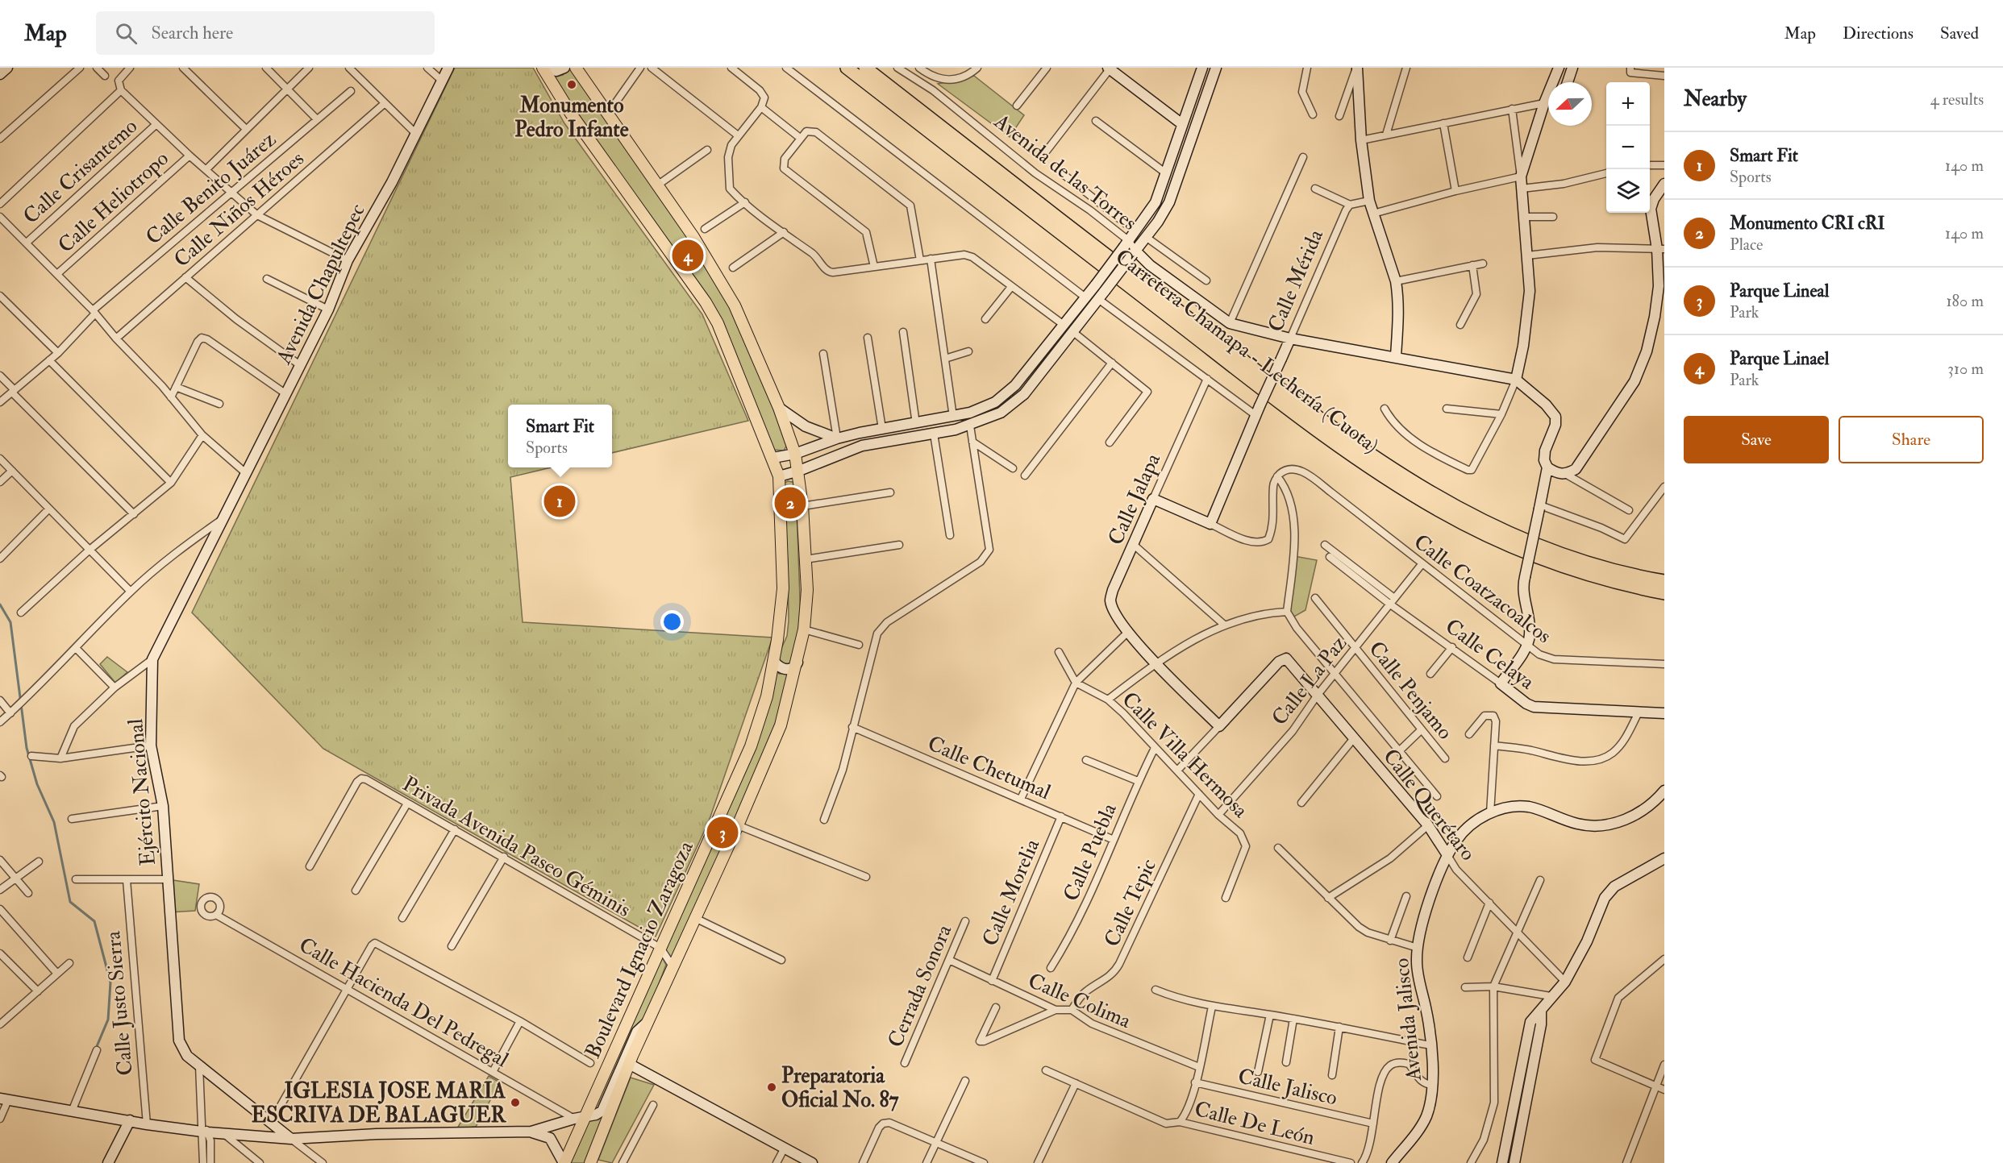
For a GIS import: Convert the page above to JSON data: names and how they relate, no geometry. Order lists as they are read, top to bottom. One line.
{"streets":{"highway":["Carretera Chamapa - Lechería (Cuota)"],"main road":["Boulevard Ignacio Zaragoza"],"street":["Calle Crisantemo","Avenida de las Torres","Calle Benito Juárez","Calle Heliotropo","Calle Niños Héroes","Calle Mérida","Avenida Chapultepec","Calle Jalapa","Calle Coatzacoalcos","Calle Celaya","Calle La Paz","Calle Penjamo","Calle Villa Hermosa","Calle Chetumal","Ejército Nacional","Calle Querétaro","Privada Avenida Paseo Géminis","Calle Puebla","Calle Morelia","Calle Tepic","Cerrada Sonora","Calle Colima","Calle Hacienda Del Pedregal","Calle Justo Sierra","Avenida Jalisco","Calle Jalisco","Calle De León"]},"crossings":[["Avenida de las Torres","Calle Mérida"],["Avenida Chapultepec","Ejército Nacional"],["Calle Coatzacoalcos","Calle La Paz"],["Calle Celaya","Calle La Paz"],["Calle La Paz","Calle Penjamo"],["Calle La Paz","Calle Villa Hermosa"],["Calle La Paz","Calle Querétaro"],["Calle Villa Hermosa","Calle Puebla"],["Calle Villa Hermosa","Calle Tepic"],["Calle Chetumal","Calle Puebla"],["Calle Chetumal","Calle Morelia"],["Calle Querétaro","Avenida Jalisco"],["Privada Avenida Paseo Géminis","Boulevard Ignacio Zaragoza"],["Calle Morelia","Calle Colima"],["Calle Tepic","Calle Colima"],["Cerrada Sonora","Calle Colima"]],"places":["Monumento Pedro Infante","Preparatoria Oficial No. 87","IGLESIA JOSE MARIA ESCRIVA DE BALAGUER"],"north":"left","page":{"header":"Map","search":"Search here","nav":["Map","Directions","Saved"],"heading":["Nearby","4 results"],"map_buttons":["+","−"],"list":[{"mark":"1","name":"Smart Fit","note":"Sports","value":"140 m"},{"mark":"2","name":"Monumento CRI cRI","note":"Place","value":"140 m"},{"mark":"3","name":"Parque Lineal","note":"Park","value":"180 m"},{"mark":"4","name":"Parque Linael","note":"Park","value":"310 m"}],"pins":["4","1","2","3"],"buttons":["Save","Share"],"popup":["Smart Fit","Sports"]}}
